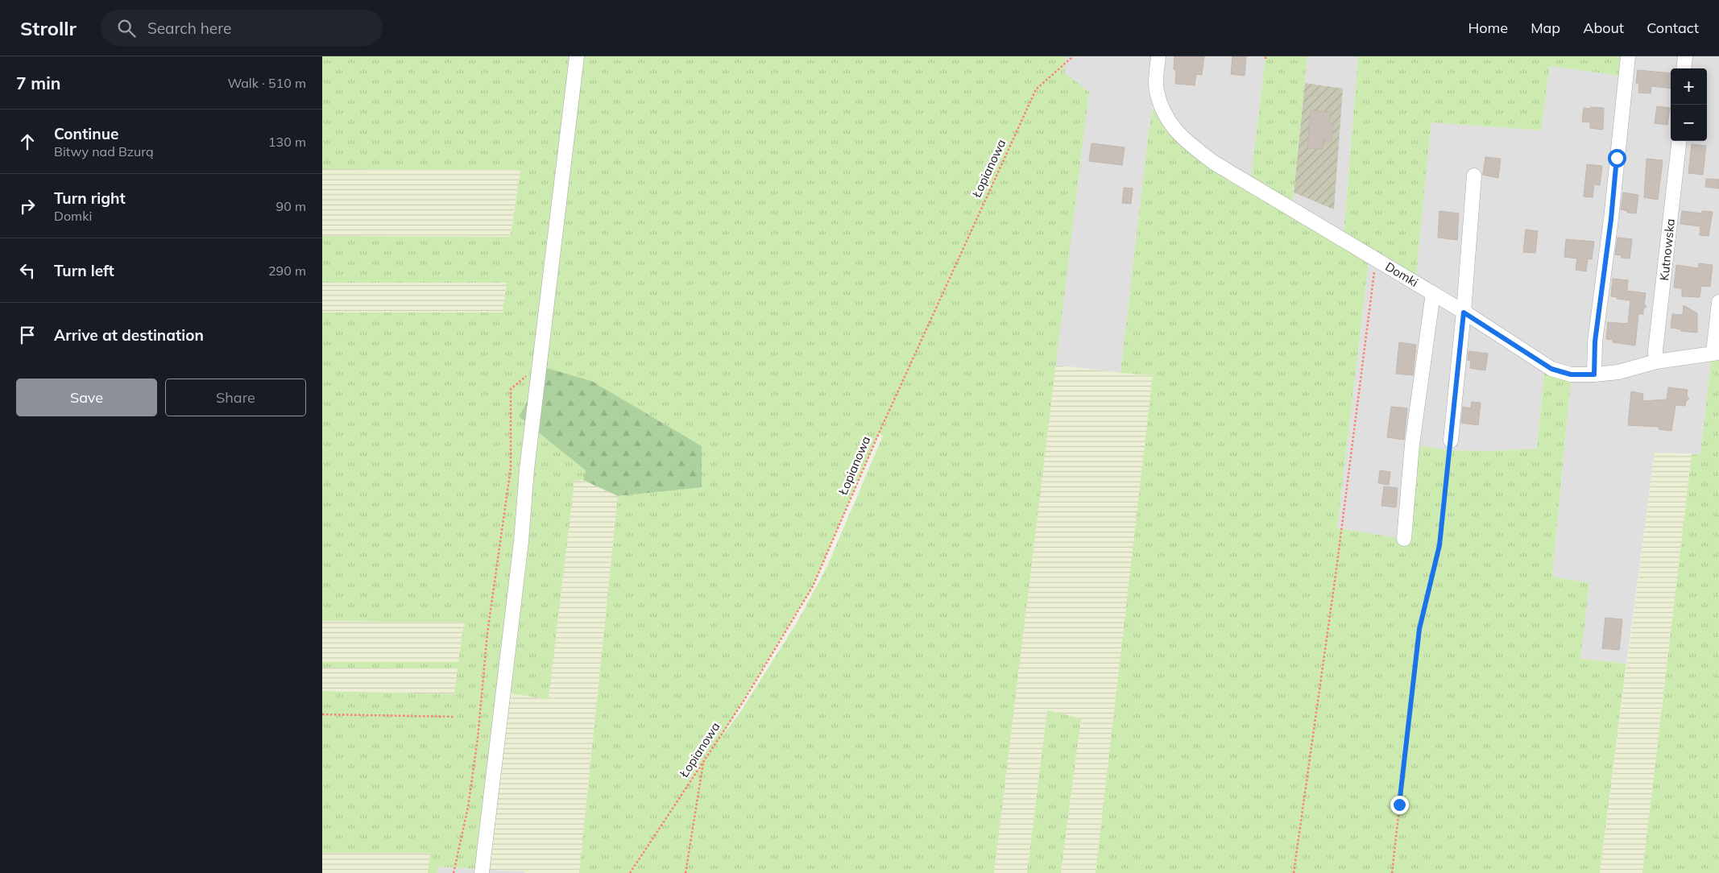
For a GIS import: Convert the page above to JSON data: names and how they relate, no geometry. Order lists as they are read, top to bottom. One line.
{"streets":{"street":["Kutnowska","Domki"],"path":["Łopianowa"]},"crossings":[["Kutnowska","Domki"]],"page":{"header":"Strollr","search":"Search here","nav":["Home","Map","About","Contact"],"heading":["7 min","Walk · 510 m"],"map_buttons":["+","−"],"list":[["Continue","Bitwy nad Bzurą","130 m"],["Turn right","Domki","90 m"],["Turn left","290 m"],"Arrive at destination"],"buttons":["Save","Share"]}}
